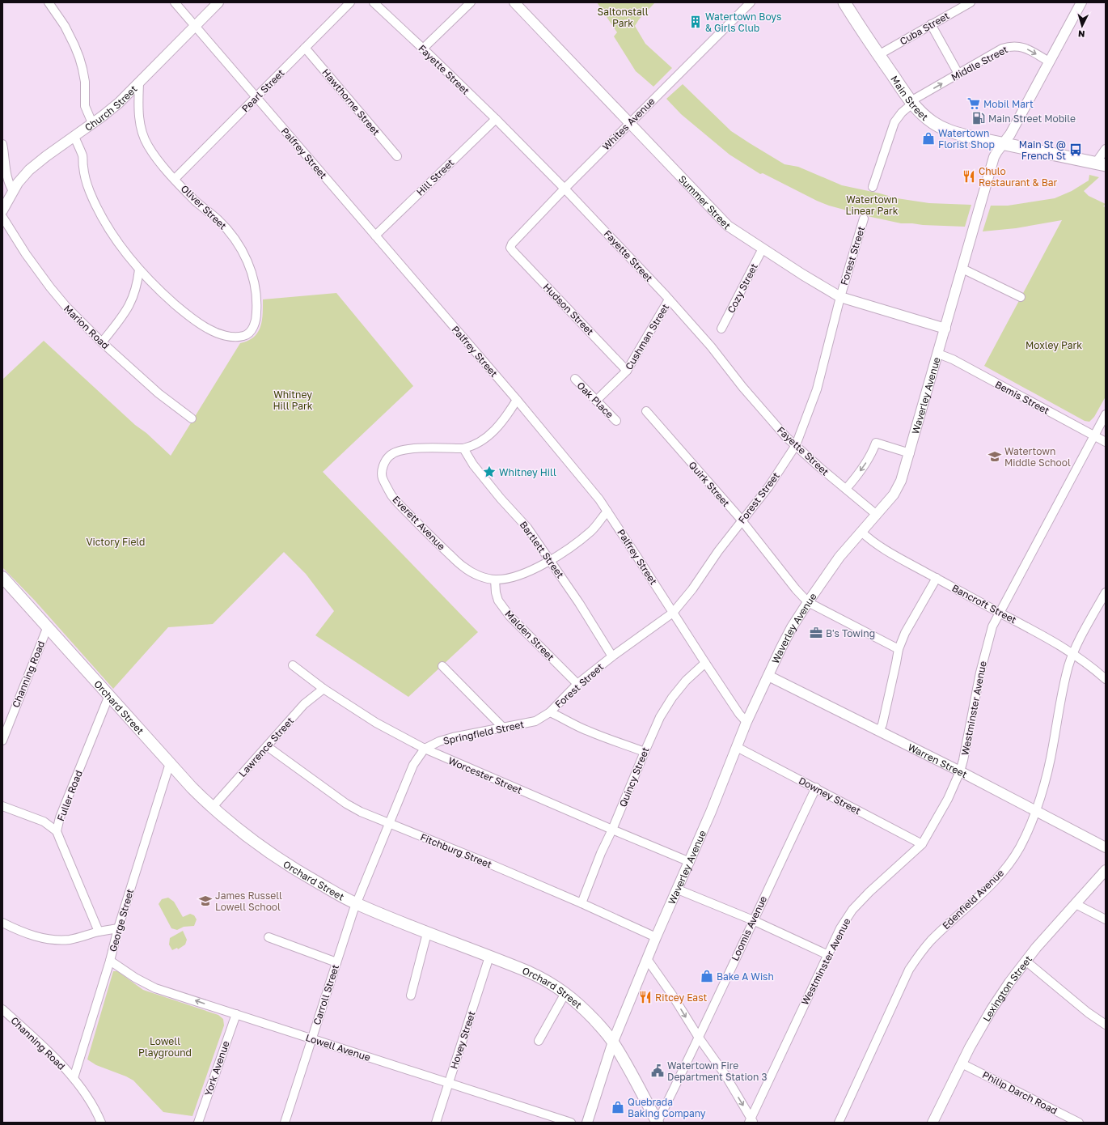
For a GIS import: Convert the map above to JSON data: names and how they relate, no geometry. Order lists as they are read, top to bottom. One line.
{"streets":{"main road":["Main Street","Orchard Street"],"street":["Cuba Street","Middle Street","Fayette Street","Pearl Street","Hawthorne Street","Church Street","Whites Avenue","Palfrey Street","Hill Street","Summer Street","Oliver Street","Forest Street","Cozy Street","Hudson Street","Marion Road","Cushman Street","Waverley Avenue","Bemis Street","Oak Place","Quirk Street","Everett Avenue","Bartlett Street","Bancroft Street","Malden Street","Channing Road","Westminster Avenue","Springfield Street","Lawrence Street","Warren Street","Worcester Street","Quincy Street","Fuller Road","Downey Street","Fitchburg Street","Edenfield Avenue","George Street","Loomis Avenue","Lexington Street","Carroll Street","Hovey Street","Lowell Avenue","York Avenue","Philip Darch Road"]},"crossings":[["Cuba Street","Main Street"],["Middle Street","Main Street"],["Middle Street","Waverley Avenue"],["Fayette Street","Whites Avenue"],["Fayette Street","Hill Street"],["Fayette Street","Forest Street"],["Fayette Street","Cushman Street"],["Fayette Street","Waverley Avenue"],["Pearl Street","Hawthorne Street"],["Pearl Street","Palfrey Street"],["Pearl Street","Oliver Street"],["Main Street","Waverley Avenue"],["Church Street","Palfrey Street"],["Church Street","Oliver Street"],["Whites Avenue","Summer Street"],["Whites Avenue","Hudson Street"],["Palfrey Street","Hill Street"],["Palfrey Street","Forest Street"],["Palfrey Street","Waverley Avenue"],["Palfrey Street","Everett Avenue"],["Palfrey Street","Quincy Street"],["Summer Street","Forest Street"],["Summer Street","Cozy Street"],["Summer Street","Waverley Avenue"],["Forest Street","Quirk Street"],["Forest Street","Bartlett Street"],["Forest Street","Malden Street"],["Forest Street","Springfield Street"],["Hudson Street","Cushman Street"],["Cushman Street","Oak Place"],["Waverley Avenue","Bemis Street"],["Waverley Avenue","Quirk Street"],["Waverley Avenue","Bancroft Street"],["Waverley Avenue","Orchard Street"],["Waverley Avenue","Warren Street"],["Waverley Avenue","Worcester Street"],["Waverley Avenue","Downey Street"],["Waverley Avenue","Fitchburg Street"],["Bemis Street","Westminster Avenue"],["Everett Avenue","Bartlett Street"],["Everett Avenue","Malden Street"],["Bancroft Street","Westminster Avenue"],["Bancroft Street","Edenfield Avenue"],["Channing Road","Orchard Street"],["Channing Road","George Street"],["Orchard Street","Lawrence Street"],["Orchard Street","Fuller Road"],["Orchard Street","George Street"],["Orchard Street","Loomis Avenue"],["Orchard Street","Carroll Street"],["Orchard Street","Hovey Street"],["Westminster Avenue","Warren Street"],["Westminster Avenue","Downey Street"],["Springfield Street","Worcester Street"],["Lawrence Street","Worcester Street"],["Lawrence Street","Fitchburg Street"],["Warren Street","Edenfield Avenue"],["Worcester Street","Quincy Street"],["Quincy Street","Fitchburg Street"],["Downey Street","Loomis Avenue"],["George Street","Lowell Avenue"],["Lexington Street","Philip Darch Road"],["Carroll Street","Lowell Avenue"],["Hovey Street","Lowell Avenue"],["Lowell Avenue","York Avenue"]],"one_way":["Middle Street"],"parks":["Saltonstall Park","Watertown Linear Park","Moxley Park","Whitney Hill Park","Victory Field","Lowell Playground"],"places":{"building":["Watertown Boys & Girls Club"],"supermarket":["Mobil Mart"],"fuel station":["Main Street Mobile"],"shop":["Watertown Florist Shop","Bake A Wish","Quebrada Baking Company"],"bus stop":["Main St @ French St"],"restaurant":["Chulo Restaurant & Bar","Ritcey East"],"school or university":["Watertown Middle School","James Russell Lowell School"],"place":["Whitney Hill"],"office":["B's Towing"],"public building":["Watertown Fire Department Station 3"]},"north":"bottom"}
